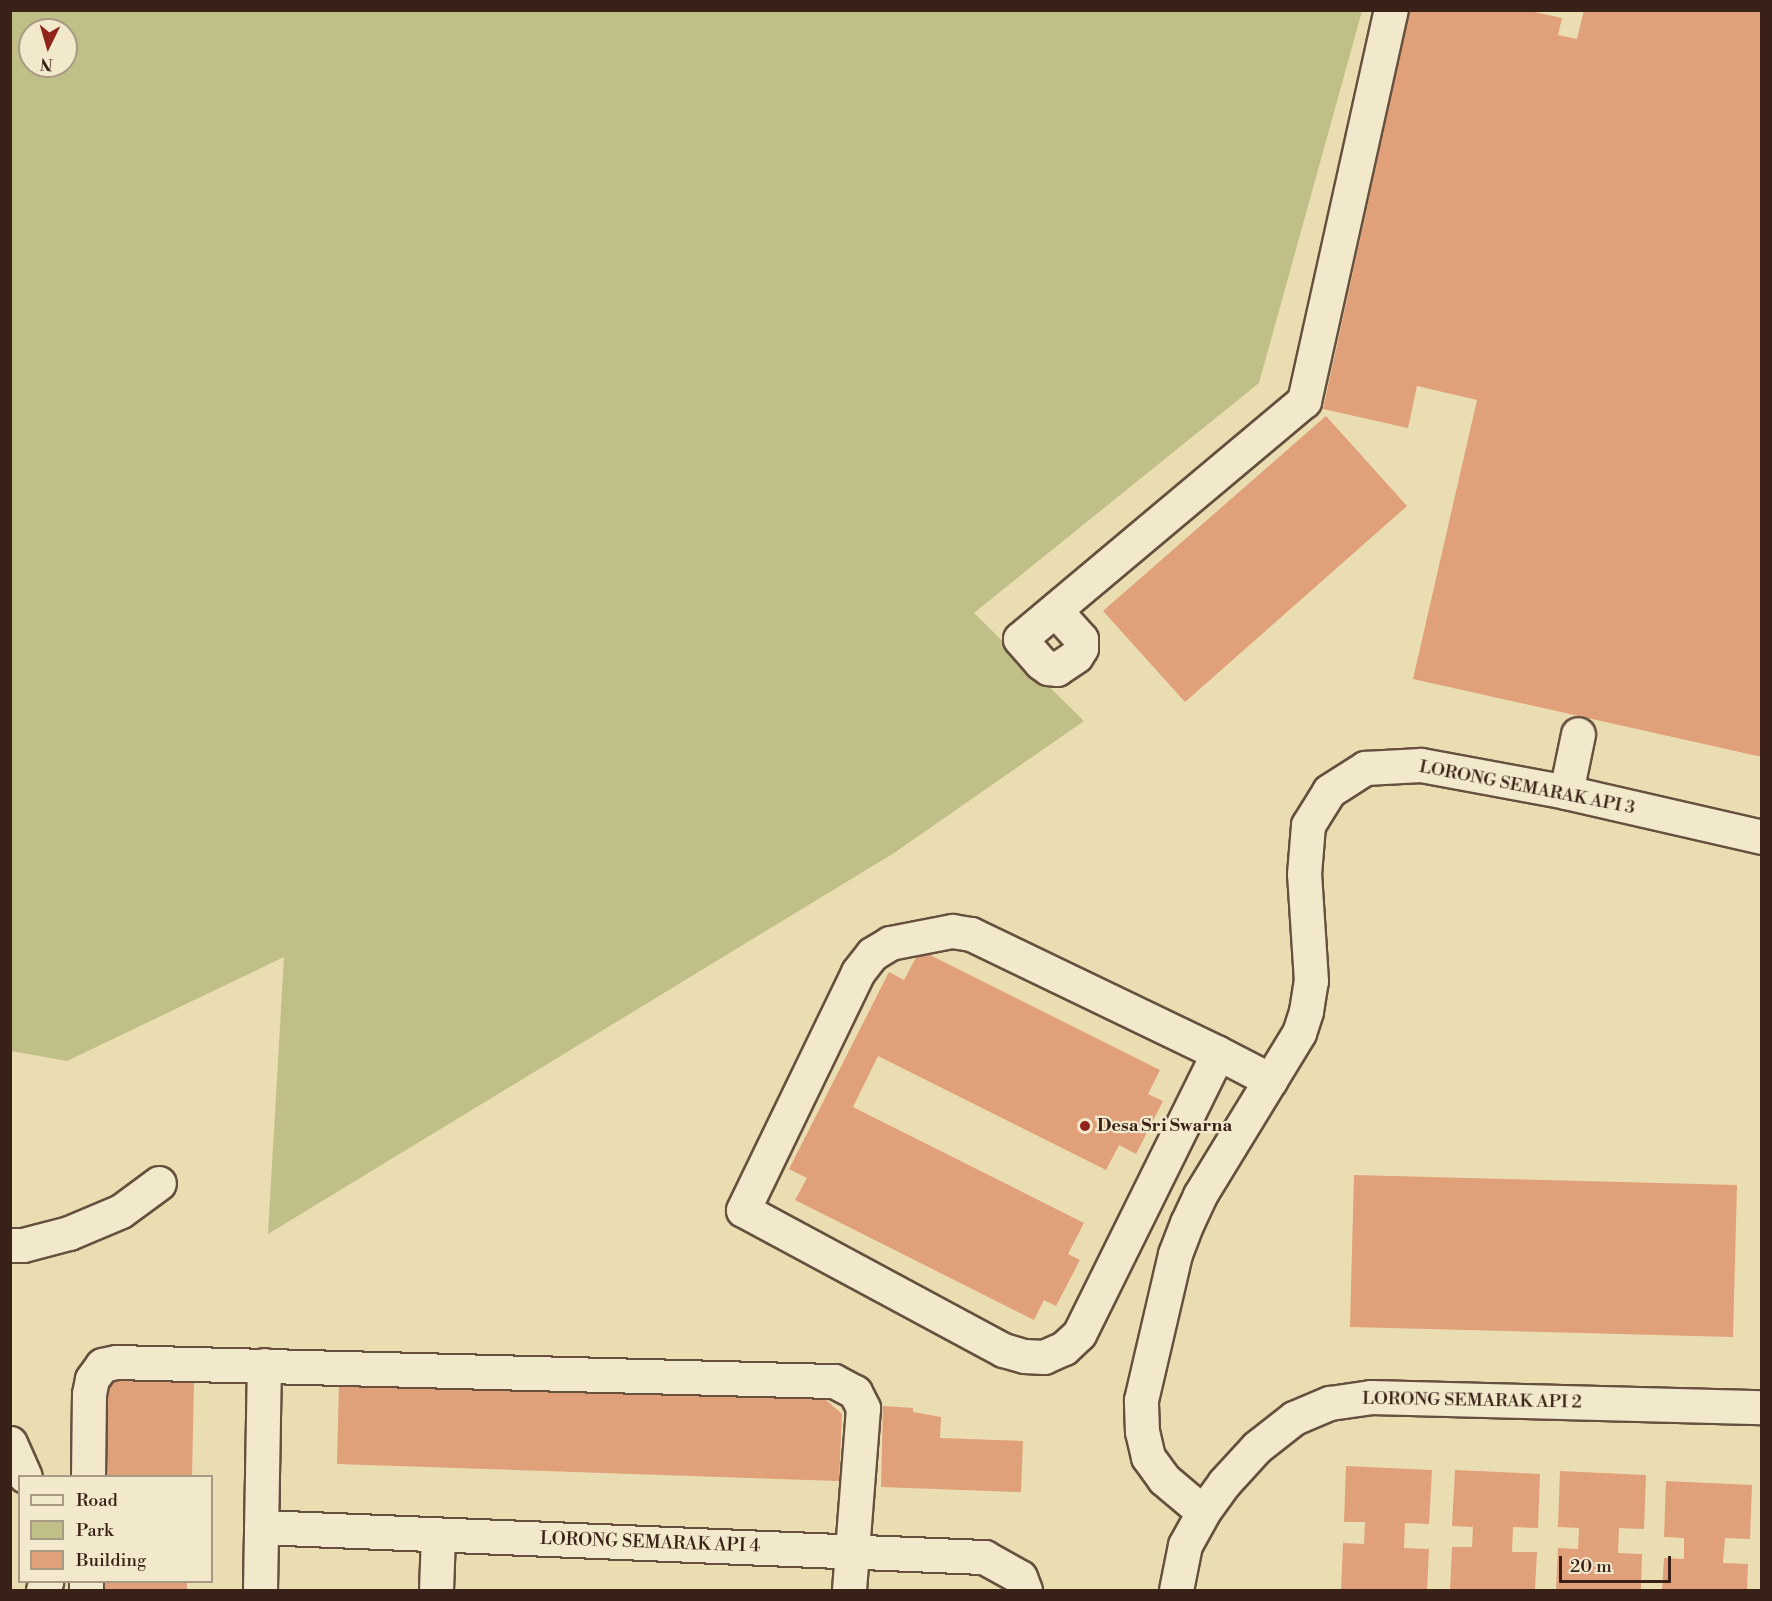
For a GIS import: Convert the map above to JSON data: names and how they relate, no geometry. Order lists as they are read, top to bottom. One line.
{"streets":{"street":["LORONG SEMARAK API 3","LORONG SEMARAK API 2","LORONG SEMARAK API 4"]},"crossings":[["LORONG SEMARAK API 3","LORONG SEMARAK API 2"]],"places":["Desa Sri Swarna"],"legend":["Road","Park","Building"],"scale_bar":"20 m","north":"bottom"}
